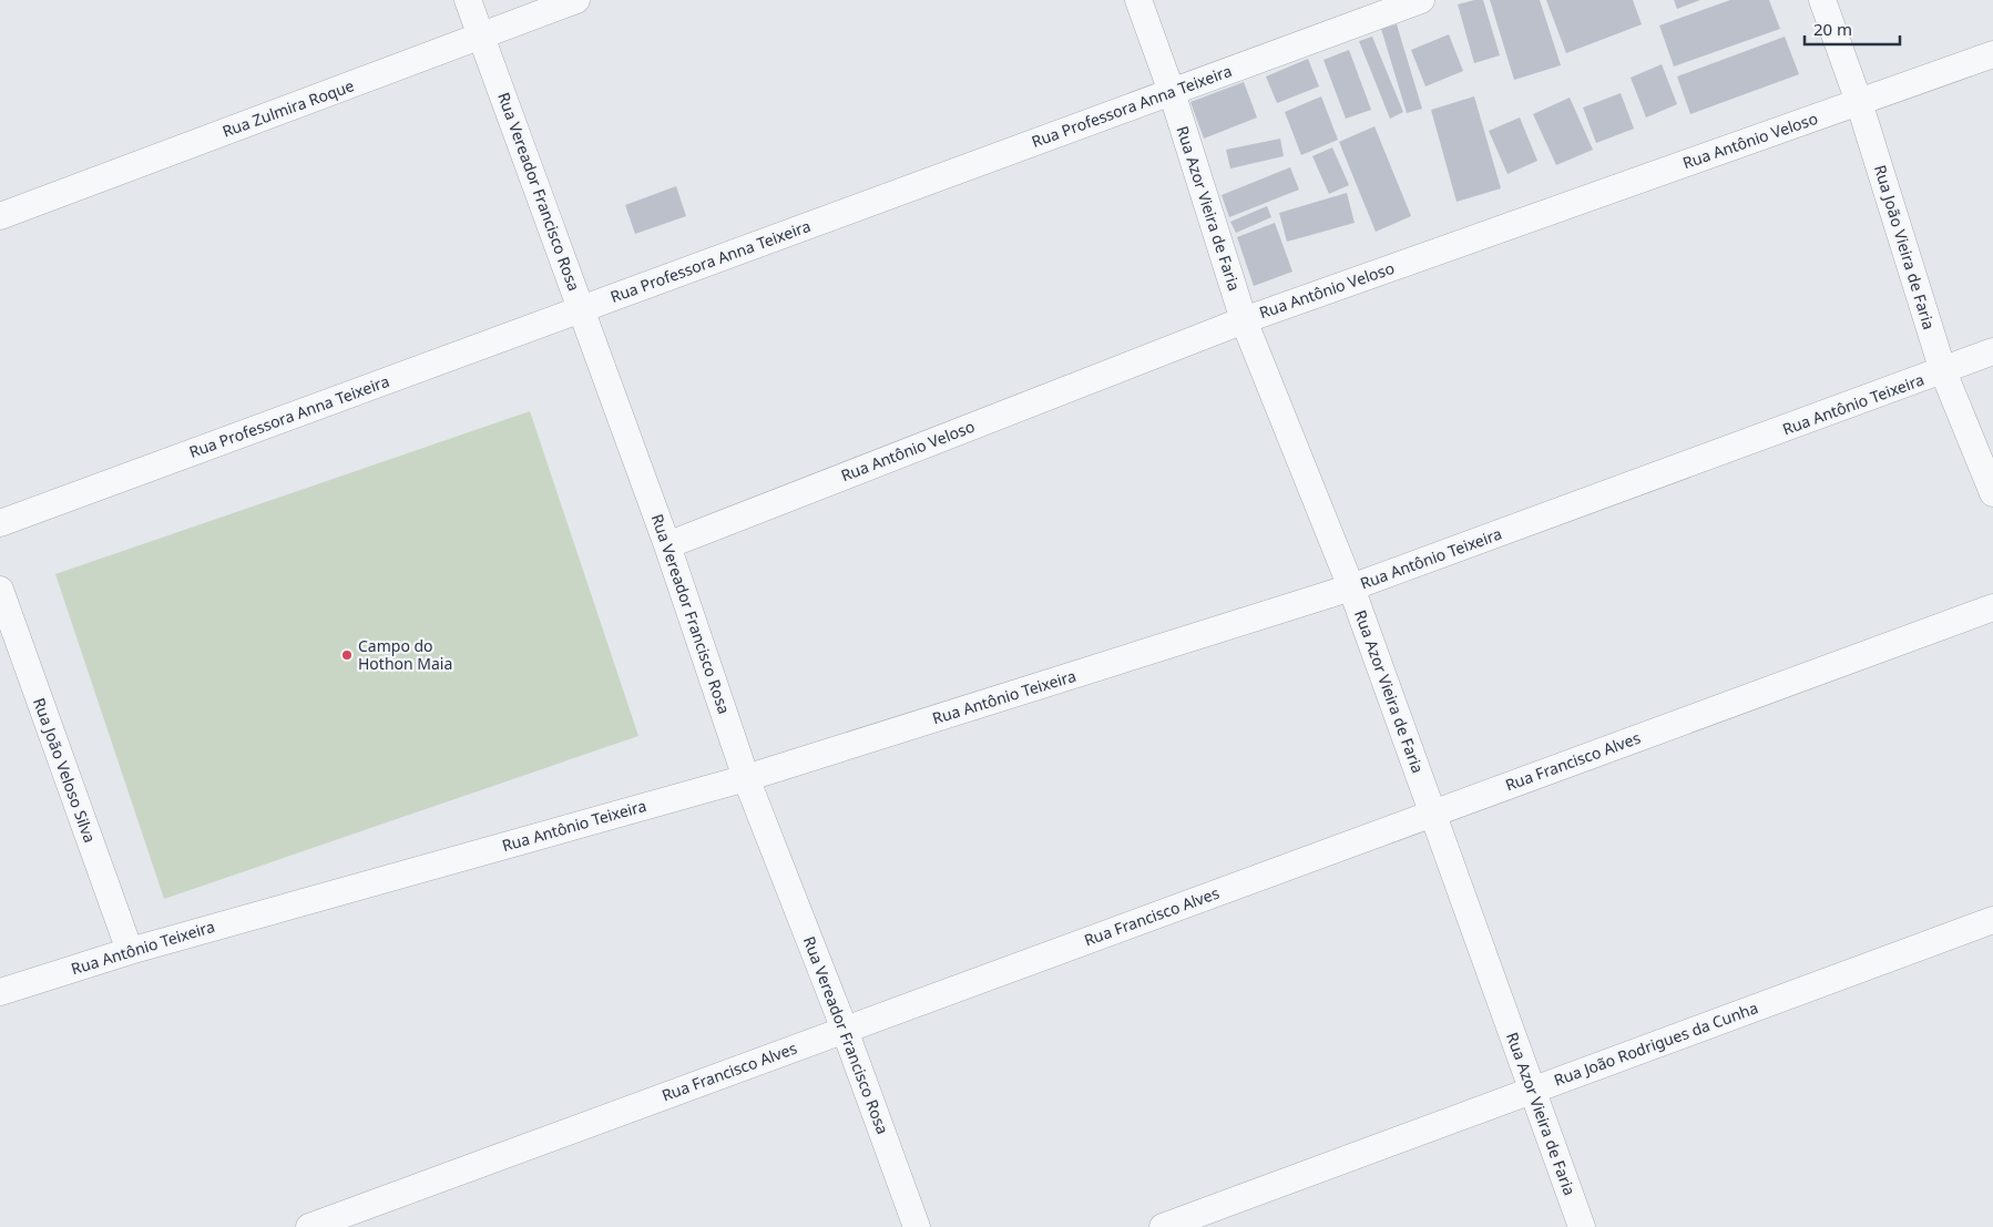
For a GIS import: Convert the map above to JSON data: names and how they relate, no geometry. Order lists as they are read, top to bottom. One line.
{"streets":{"street":["Rua Professora Anna Teixeira","Rua Zulmira Roque","Rua Antônio Veloso","Rua Vereador Francisco Rosa","Rua Azor Vieira de Faria","Rua João Vieira de Faria","Rua Antônio Teixeira","Rua Francisco Alves","Rua João Veloso Silva","Rua João Rodrigues da Cunha"]},"crossings":[["Rua Professora Anna Teixeira","Rua Vereador Francisco Rosa"],["Rua Professora Anna Teixeira","Rua Azor Vieira de Faria"],["Rua Zulmira Roque","Rua Vereador Francisco Rosa"],["Rua Antônio Veloso","Rua Vereador Francisco Rosa"],["Rua Antônio Veloso","Rua Azor Vieira de Faria"],["Rua Antônio Veloso","Rua João Vieira de Faria"],["Rua Vereador Francisco Rosa","Rua Antônio Teixeira"],["Rua Vereador Francisco Rosa","Rua Francisco Alves"],["Rua Azor Vieira de Faria","Rua Antônio Teixeira"],["Rua Azor Vieira de Faria","Rua Francisco Alves"],["Rua Azor Vieira de Faria","Rua João Rodrigues da Cunha"],["Rua João Vieira de Faria","Rua Antônio Teixeira"],["Rua Antônio Teixeira","Rua João Veloso Silva"]],"places":["Campo do Hothon Maia"],"scale_bar":"20 m"}
